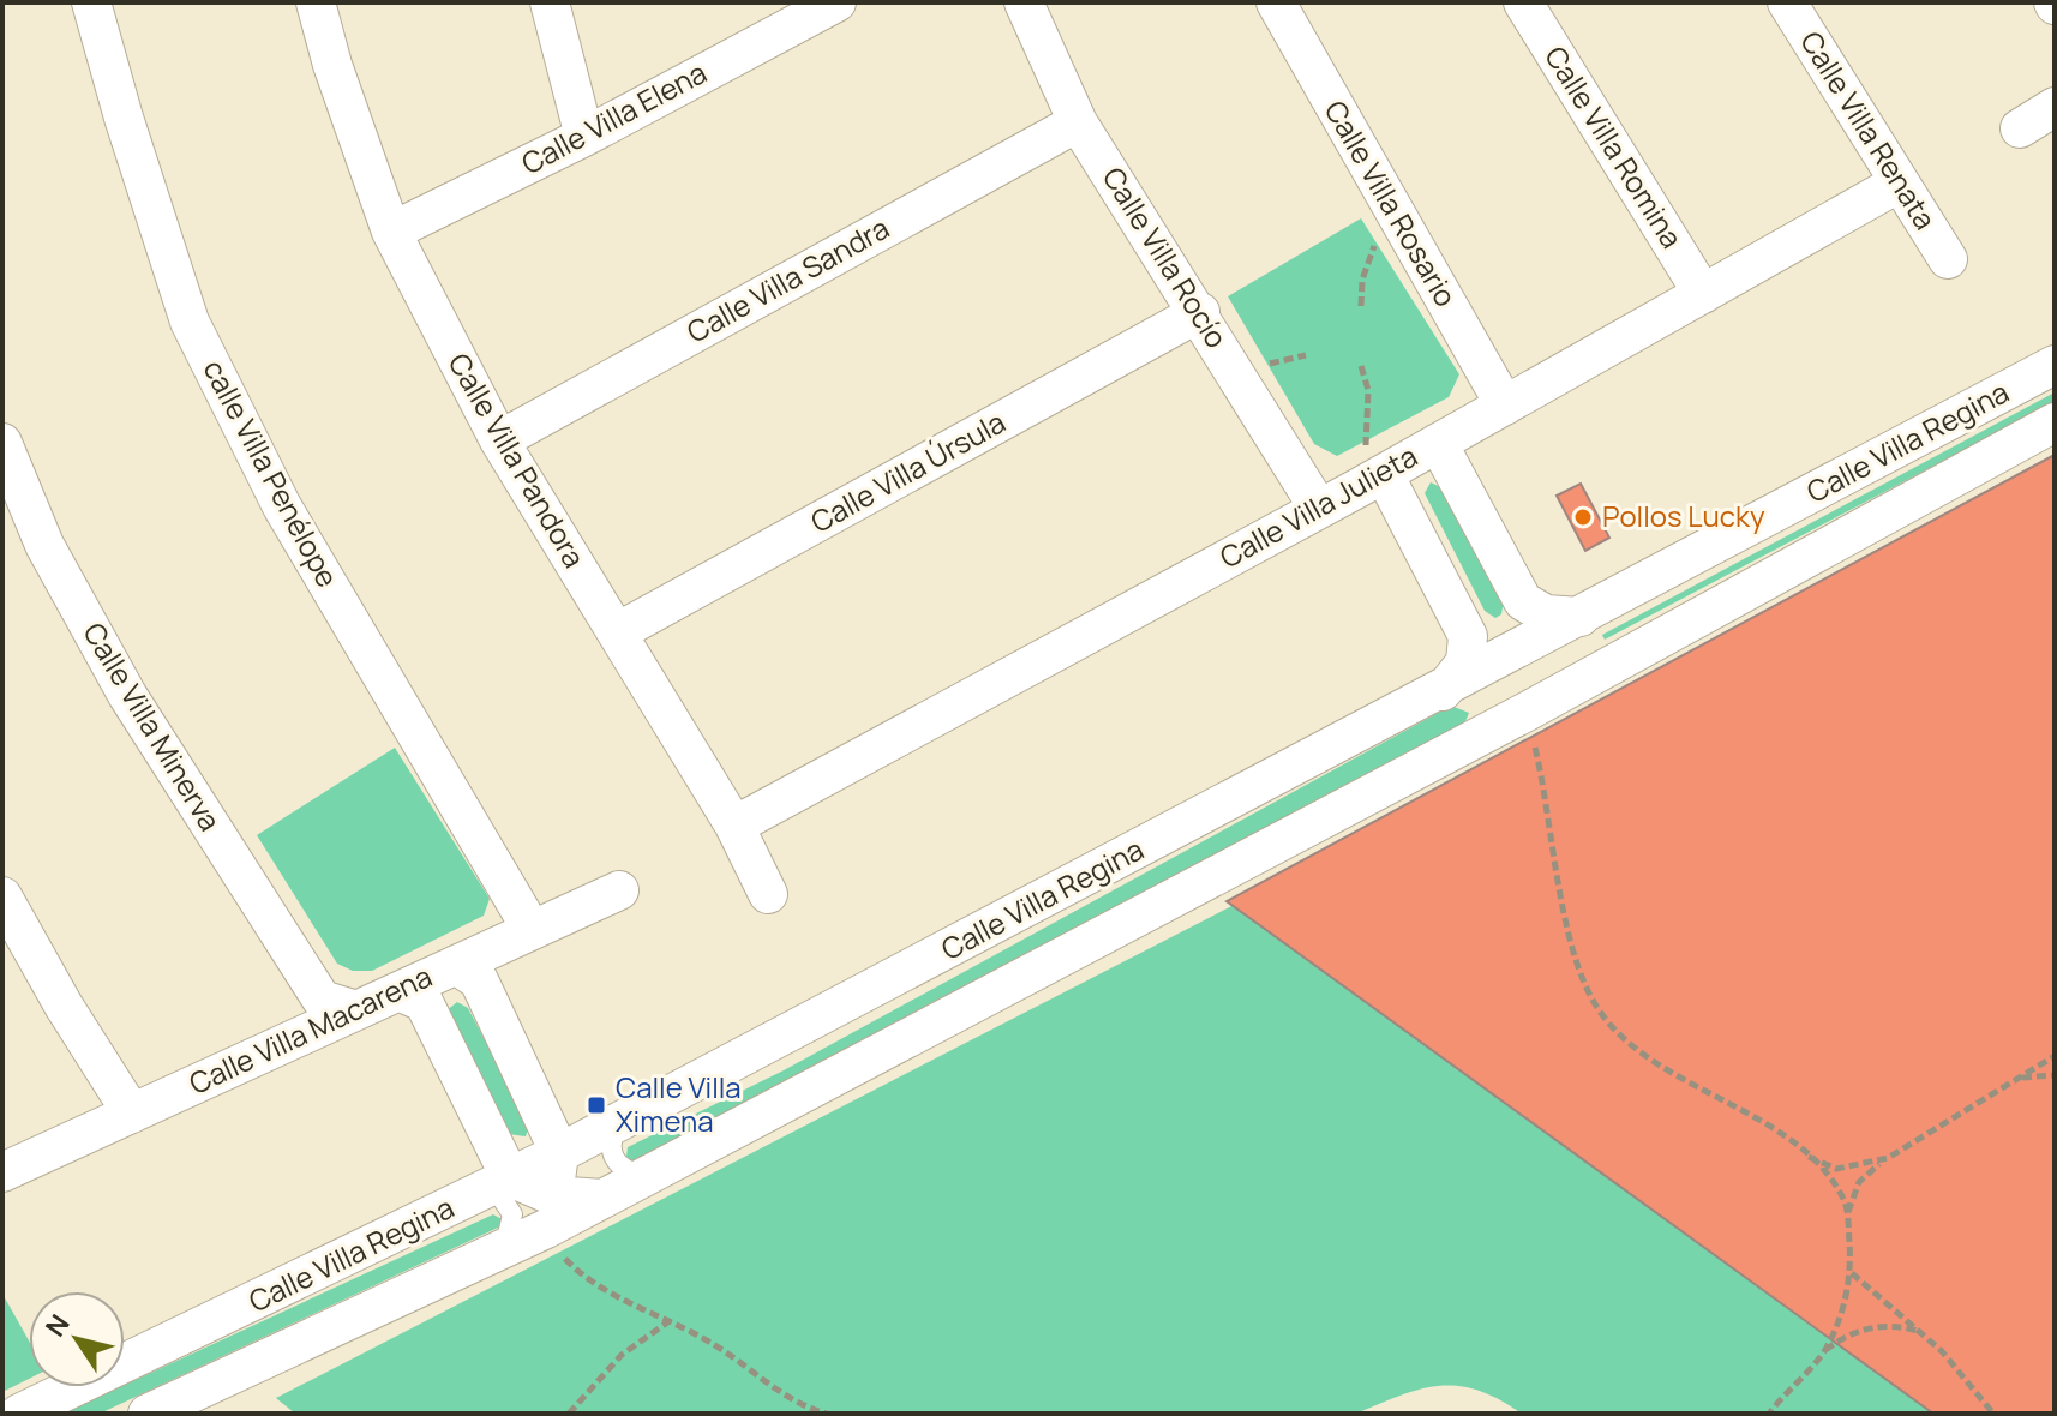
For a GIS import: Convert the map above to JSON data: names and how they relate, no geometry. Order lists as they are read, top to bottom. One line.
{"streets":{"street":["Calle Villa Elena","Calle Villa Renata","Calle Villa Romina","Calle Villa Rosario","Calle Villa Rocío","Calle Villa Sandra","Calle Villa Regina","Calle Villa Pandora","Calle Villa Úrsula","calle Villa Penélope","Calle Villa Julieta","Calle Villa Minerva","Calle Villa Macarena"]},"crossings":[["Calle Villa Elena","Calle Villa Pandora"],["Calle Villa Renata","Calle Villa Julieta"],["Calle Villa Romina","Calle Villa Julieta"],["Calle Villa Rosario","Calle Villa Julieta"],["Calle Villa Rocío","Calle Villa Sandra"],["Calle Villa Rocío","Calle Villa Úrsula"],["Calle Villa Rocío","Calle Villa Julieta"],["Calle Villa Sandra","Calle Villa Pandora"],["Calle Villa Pandora","Calle Villa Úrsula"],["Calle Villa Pandora","Calle Villa Julieta"],["calle Villa Penélope","Calle Villa Macarena"],["Calle Villa Minerva","Calle Villa Macarena"]],"places":{"other":["Pollos Lucky"],"transit":["Calle Villa Ximena"]},"north":"top left"}
